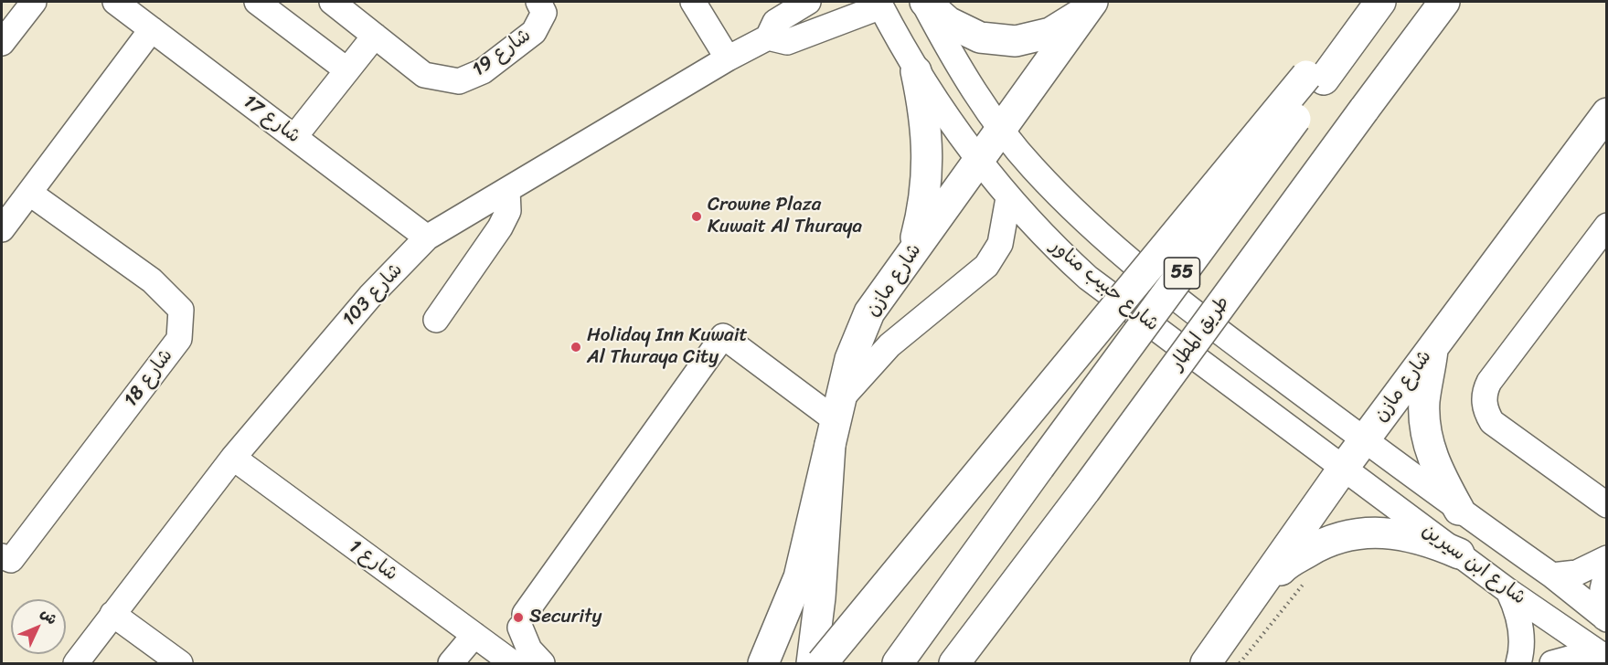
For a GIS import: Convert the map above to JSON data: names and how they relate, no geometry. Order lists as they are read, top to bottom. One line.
{"streets":{"main road":["55","شارع مازن","طريق المطار"],"street":["شارع 19","شارع 17","شارع حبيب مناور","شارع 103","شارع 18","شارع 1","شارع ابن سيرين"]},"crossings":[["شارع 17","شارع 103"],["شارع مازن","شارع حبيب مناور"],["شارع مازن","شارع ابن سيرين"],["شارع حبيب مناور","شارع ابن سيرين"],["شارع 103","شارع 1"]],"places":["Crowne Plaza Kuwait Al Thuraya","Holiday Inn Kuwait Al Thuraya City","Security"],"north":"top right"}
